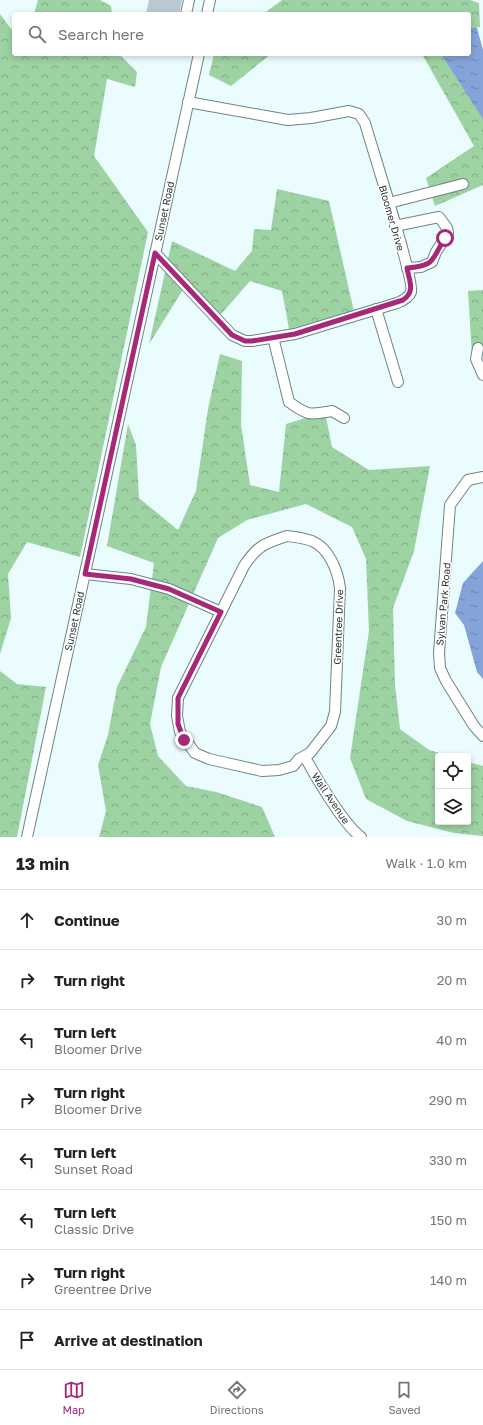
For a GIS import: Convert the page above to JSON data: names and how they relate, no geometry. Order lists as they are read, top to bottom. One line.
{"streets":{"street":["Sunset Road","Bloomer Drive","Sylvan Park Road","Greentree Drive","Wall Avenue"]},"crossings":[["Sunset Road","Bloomer Drive"],["Greentree Drive","Wall Avenue"]],"page":{"search":"Search here","heading":["13 min","Walk · 1.0 km"],"list":[["Continue","30 m"],["Turn right","20 m"],["Turn left","Bloomer Drive","40 m"],["Turn right","Bloomer Drive","290 m"],["Turn left","Sunset Road","330 m"],["Turn left","Classic Drive","150 m"],["Turn right","Greentree Drive","140 m"],"Arrive at destination"],"nav":["Map","Directions","Saved"]}}
